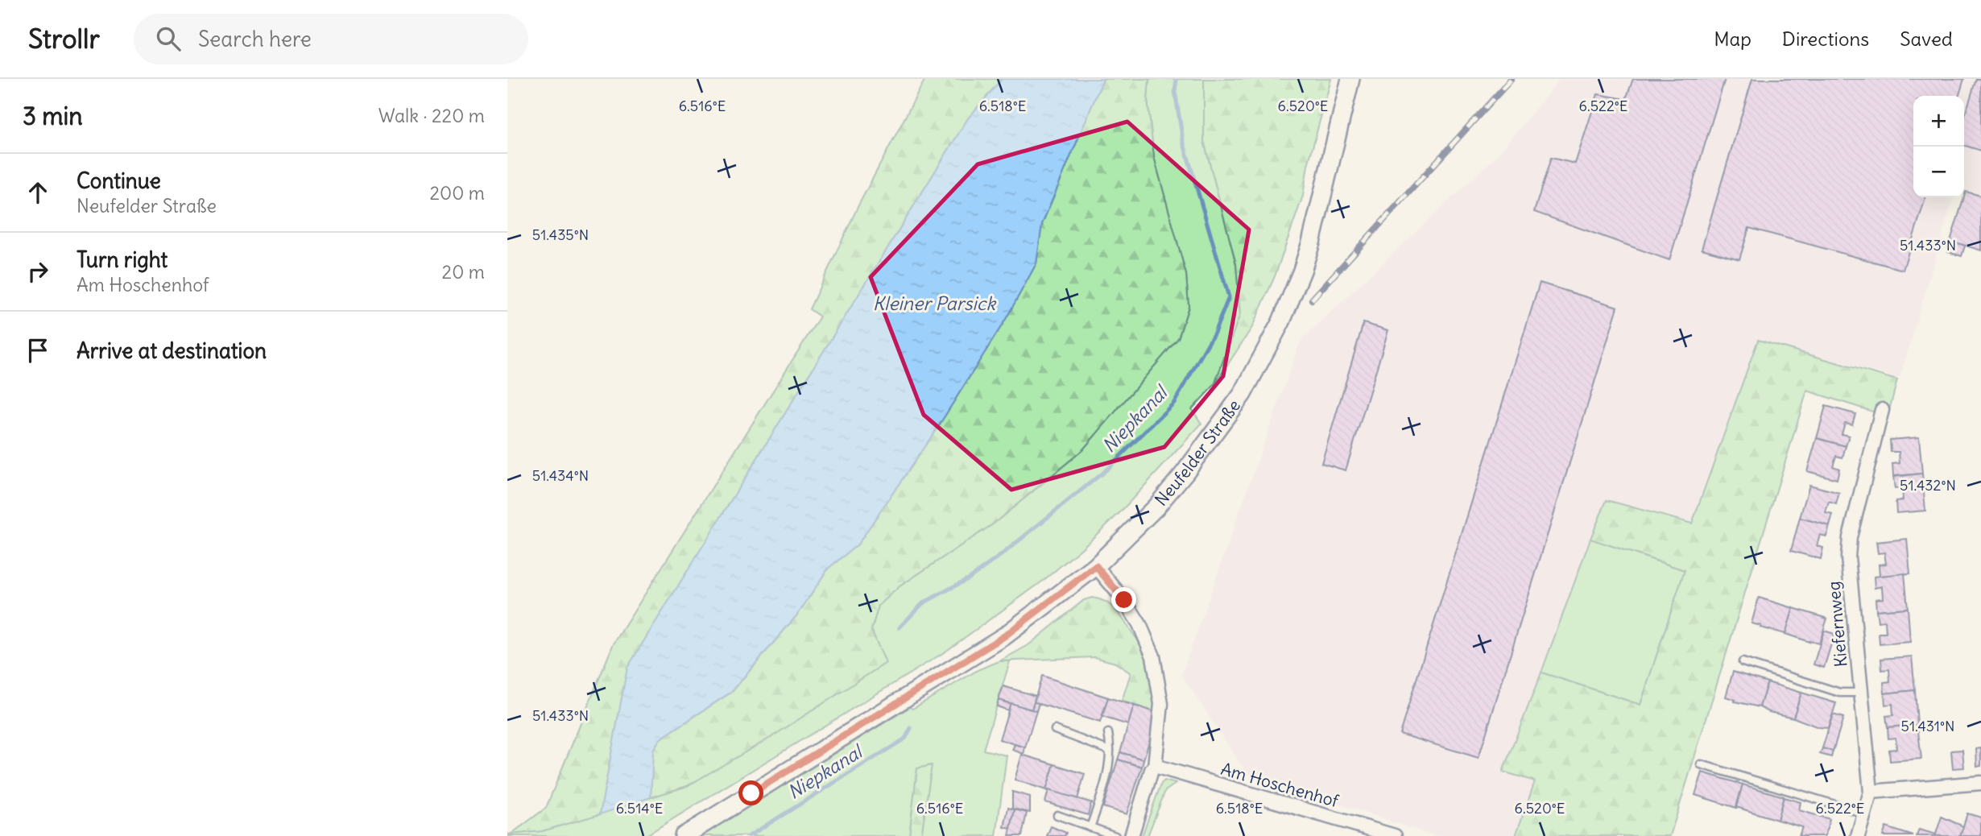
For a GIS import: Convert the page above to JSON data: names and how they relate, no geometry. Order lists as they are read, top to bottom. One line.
{"streets":{"main road":["Neufelder Straße"],"street":["Kiefernweg","Am Hoschenhof"]},"water":["Kleiner Parsick","Niepkanal"],"page":{"header":"Strollr","search":"Search here","nav":["Map","Directions","Saved"],"heading":["3 min","Walk · 220 m"],"map_buttons":["+","−"],"list":[["Continue","Neufelder Straße","200 m"],["Turn right","Am Hoschenhof","20 m"],"Arrive at destination"]},"coordinates":["6.516°E","6.518°E","6.520°E","6.522°E","51.435°N","51.433°N","51.434°N","51.432°N","51.431°N","6.514°E"]}
